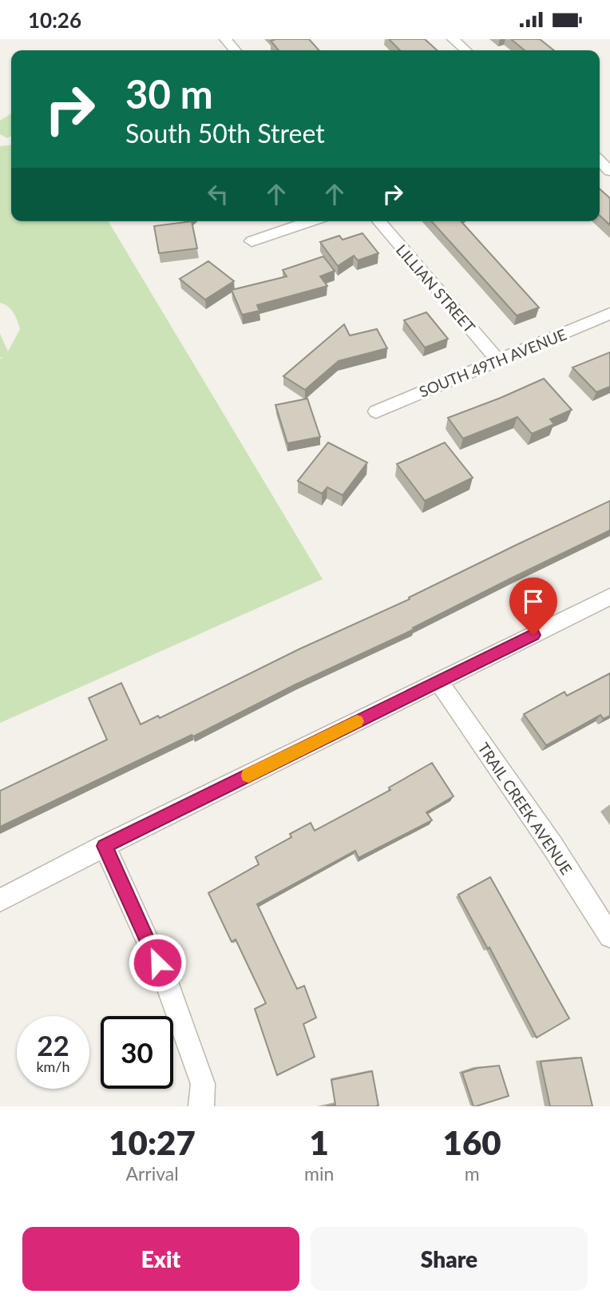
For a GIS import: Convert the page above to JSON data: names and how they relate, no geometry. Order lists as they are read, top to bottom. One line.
{"streets":{"street":["LILLIAN STREET","SOUTH 49TH AVENUE","TRAIL CREEK AVENUE"]},"crossings":[["LILLIAN STREET","SOUTH 49TH AVENUE"]],"page":{"status":"10:26","turn":["30 m","South 50th Street"],"speed":"22 km/h","limit":"30","eta":["10:27","Arrival","1","min","160","m"],"buttons":["Exit","Share"]}}
